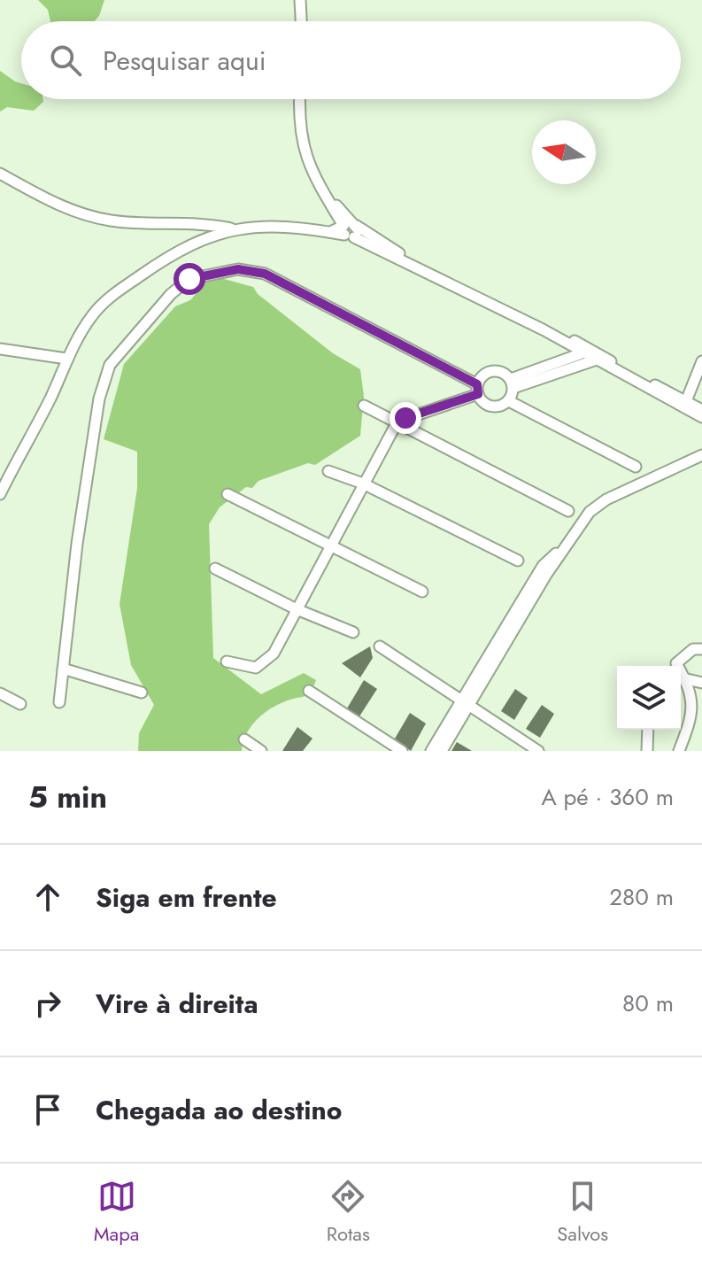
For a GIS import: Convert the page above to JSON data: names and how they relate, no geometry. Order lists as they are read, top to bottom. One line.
{"north":"left","page":{"search":"Pesquisar aqui","heading":["5 min","A pé · 360 m"],"list":[["Siga em frente","280 m"],["Vire à direita","80 m"],"Chegada ao destino"],"nav":["Mapa","Rotas","Salvos"]}}
